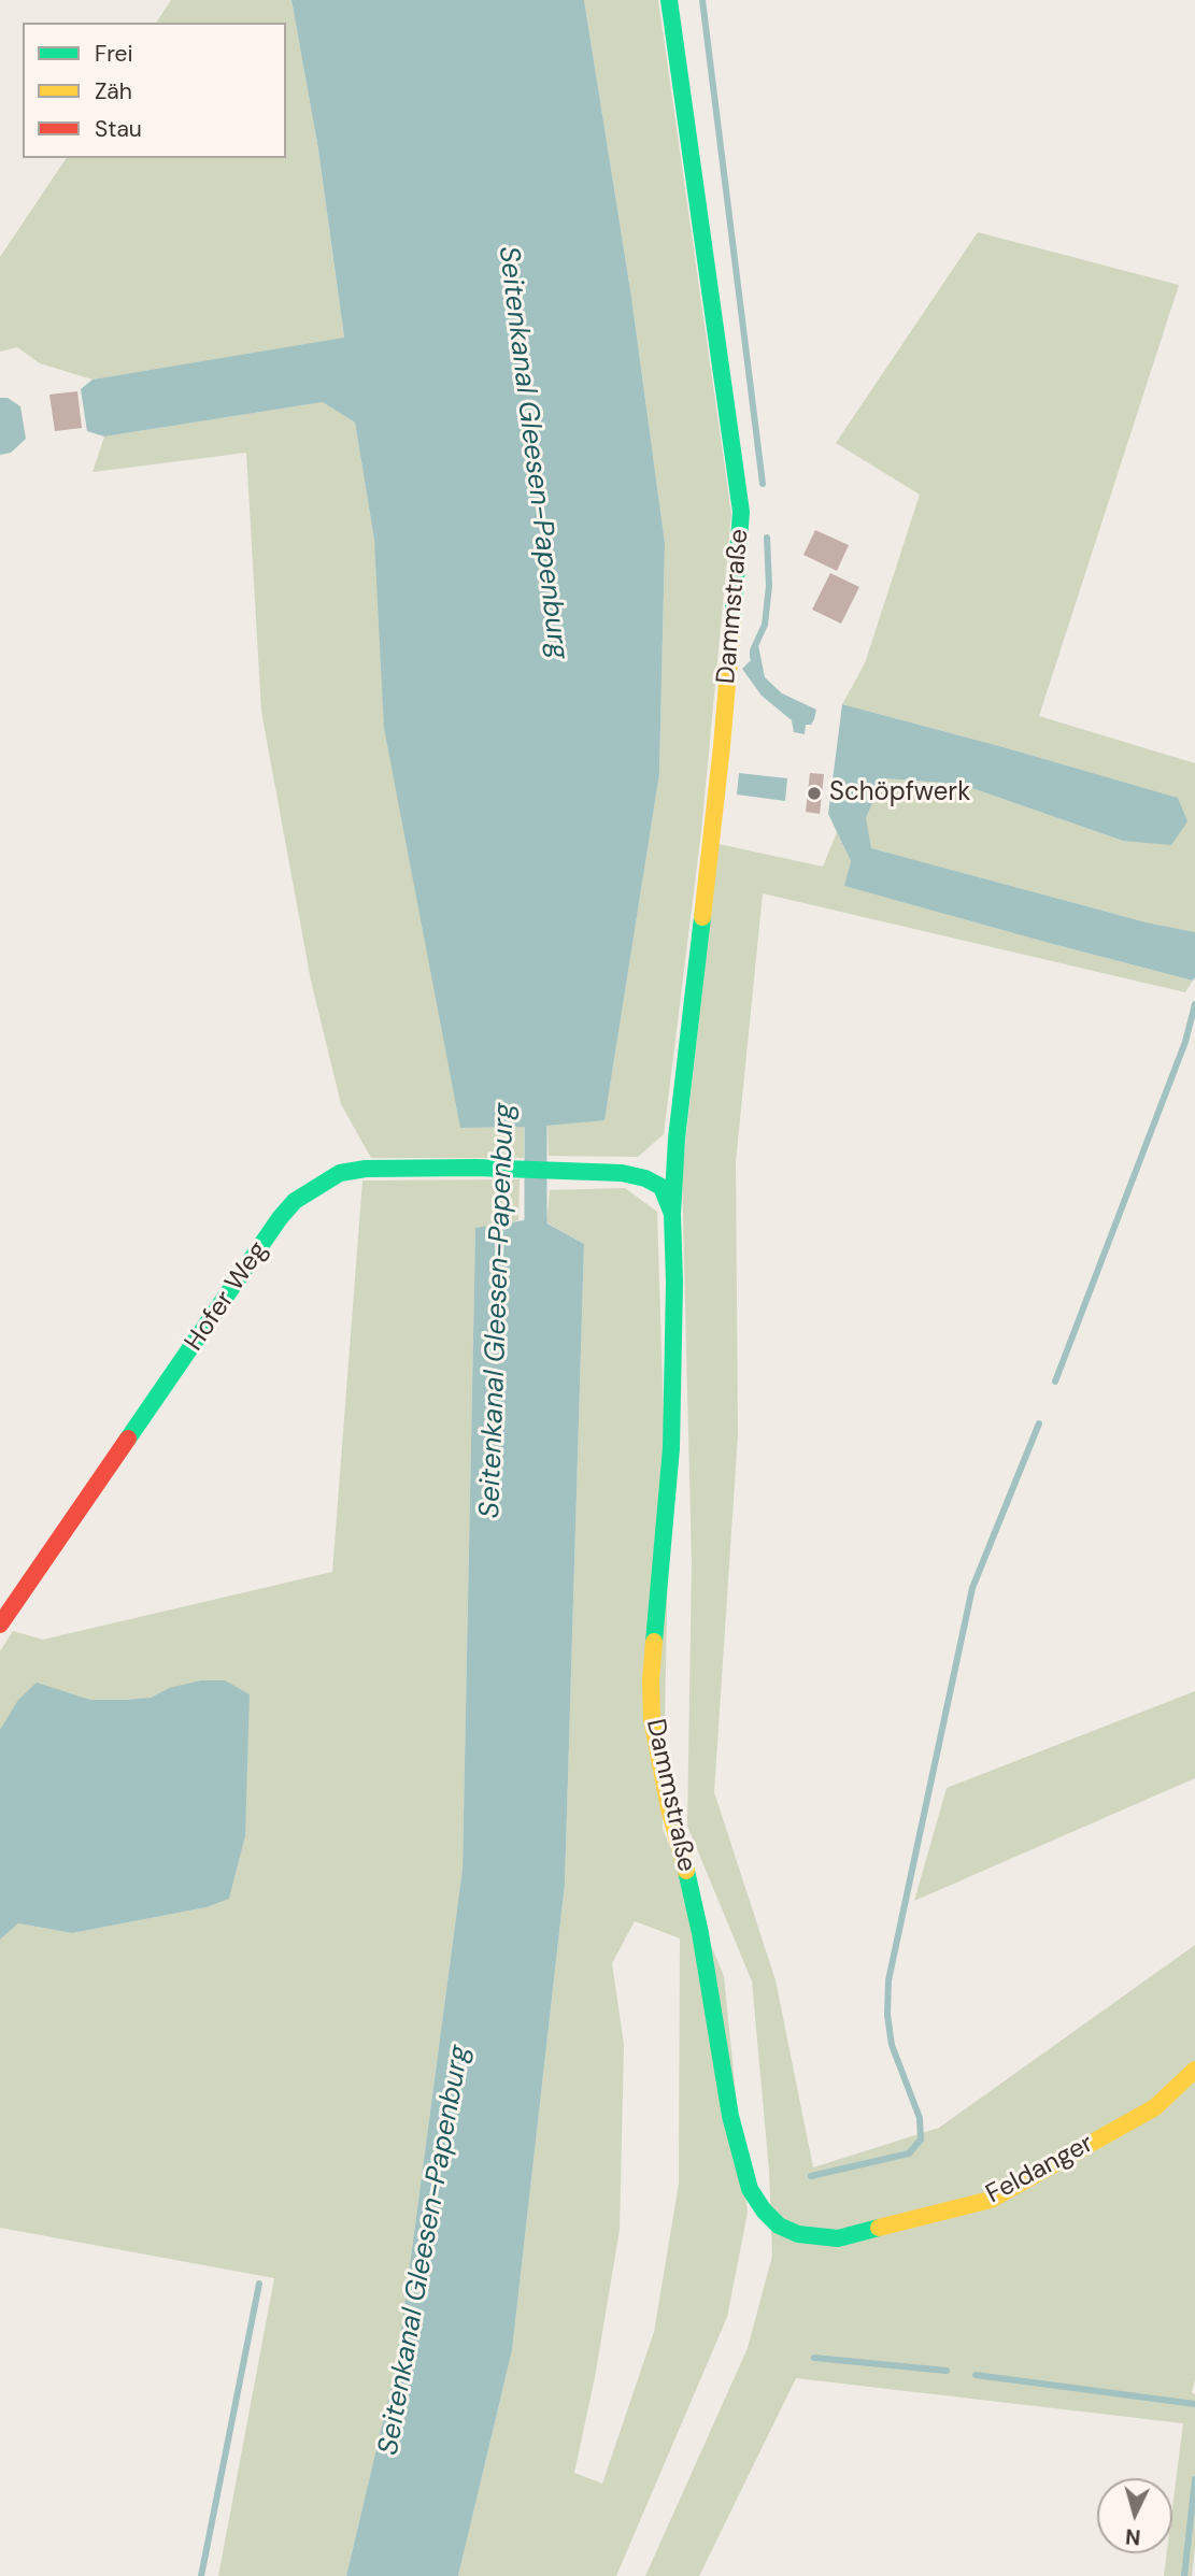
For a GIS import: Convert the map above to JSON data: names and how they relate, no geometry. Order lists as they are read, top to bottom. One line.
{"streets":{"street":["Dammstraße","Hofer Weg","Feldanger"]},"crossings":[["Dammstraße","Hofer Weg"],["Dammstraße","Feldanger"]],"water":["Seitenkanal Gleesen-Papenburg"],"places":["Schöpfwerk"],"legend":["Frei","Zäh","Stau"],"north":"bottom"}
